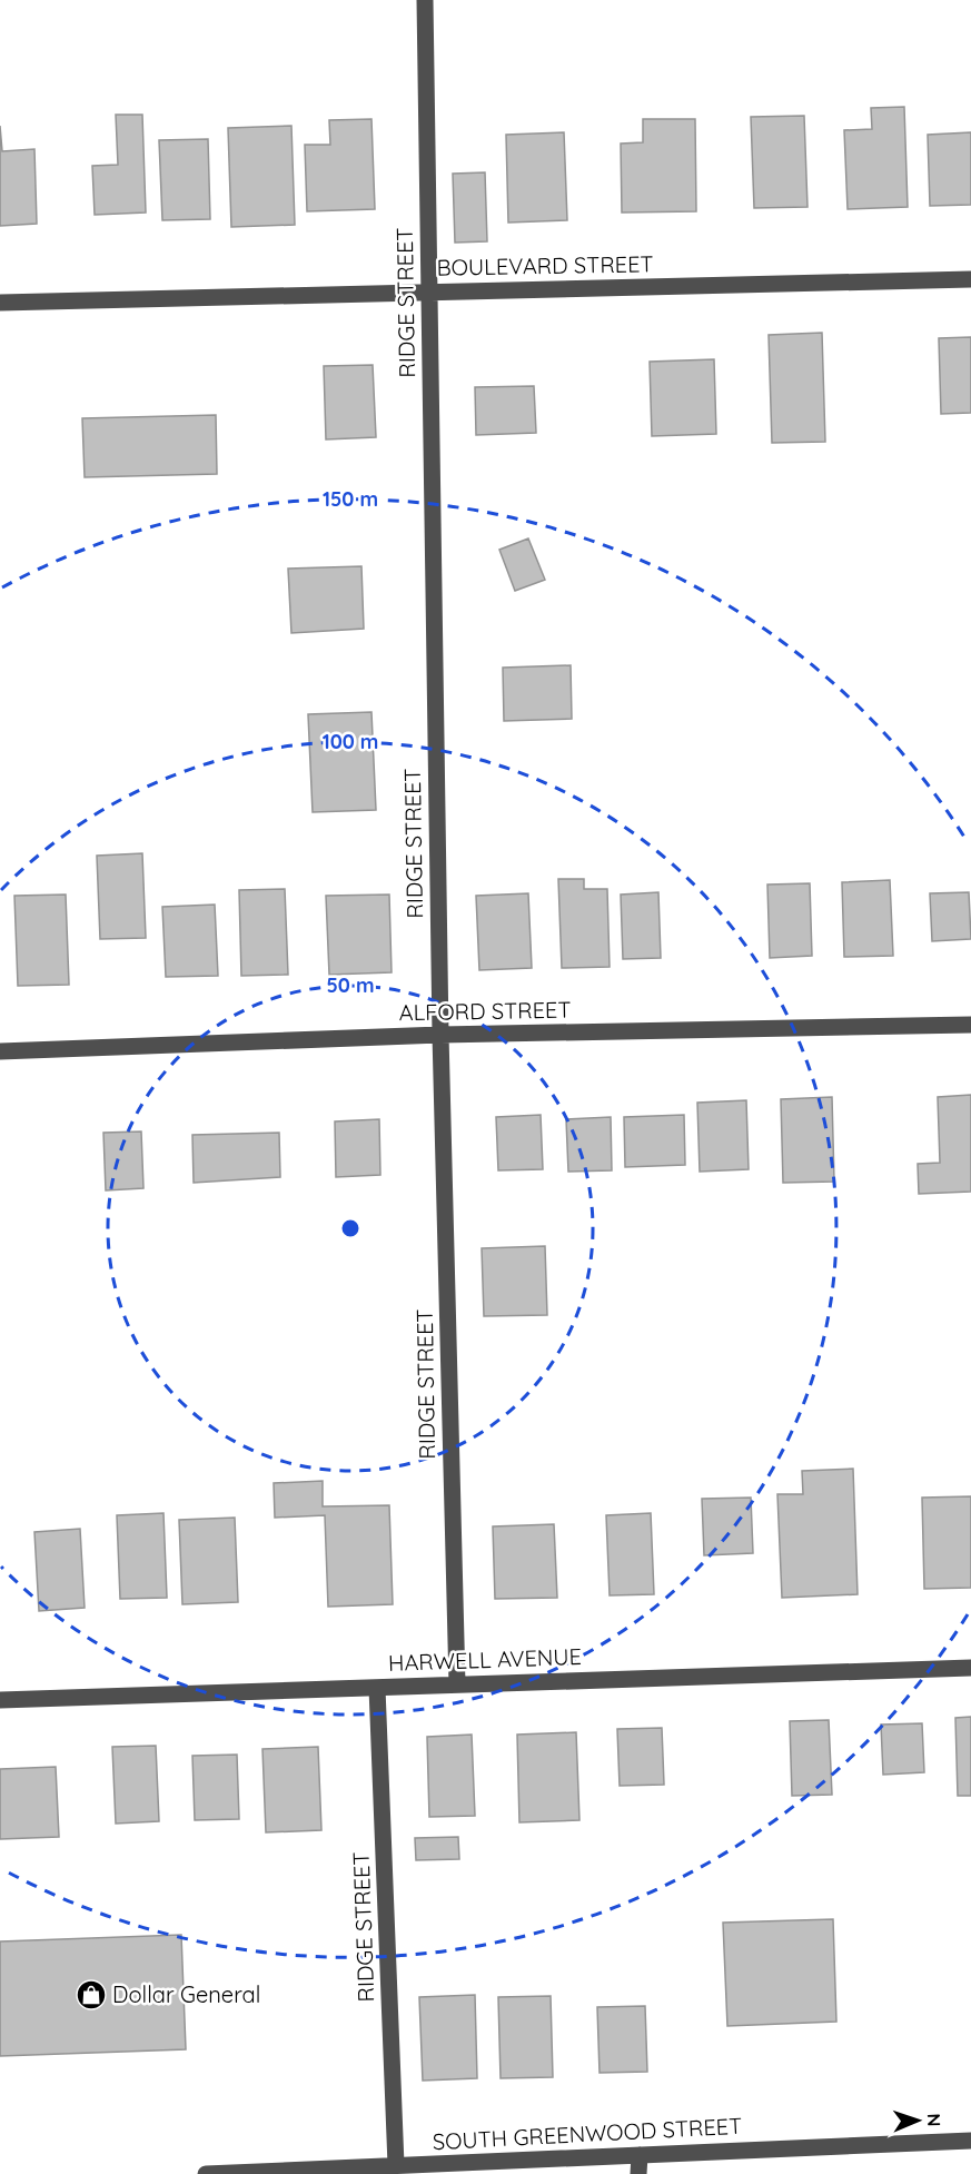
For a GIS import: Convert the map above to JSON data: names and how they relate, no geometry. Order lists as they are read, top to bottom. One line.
{"streets":{"street":["BOULEVARD STREET","RIDGE STREET","ALFORD STREET","HARWELL AVENUE","SOUTH GREENWOOD STREET"]},"crossings":[["BOULEVARD STREET","RIDGE STREET"],["RIDGE STREET","ALFORD STREET"],["RIDGE STREET","HARWELL AVENUE"],["RIDGE STREET","SOUTH GREENWOOD STREET"]],"places":{"shop":["Dollar General"]},"north":"right","rings":["150 m","100 m","50 m"]}
